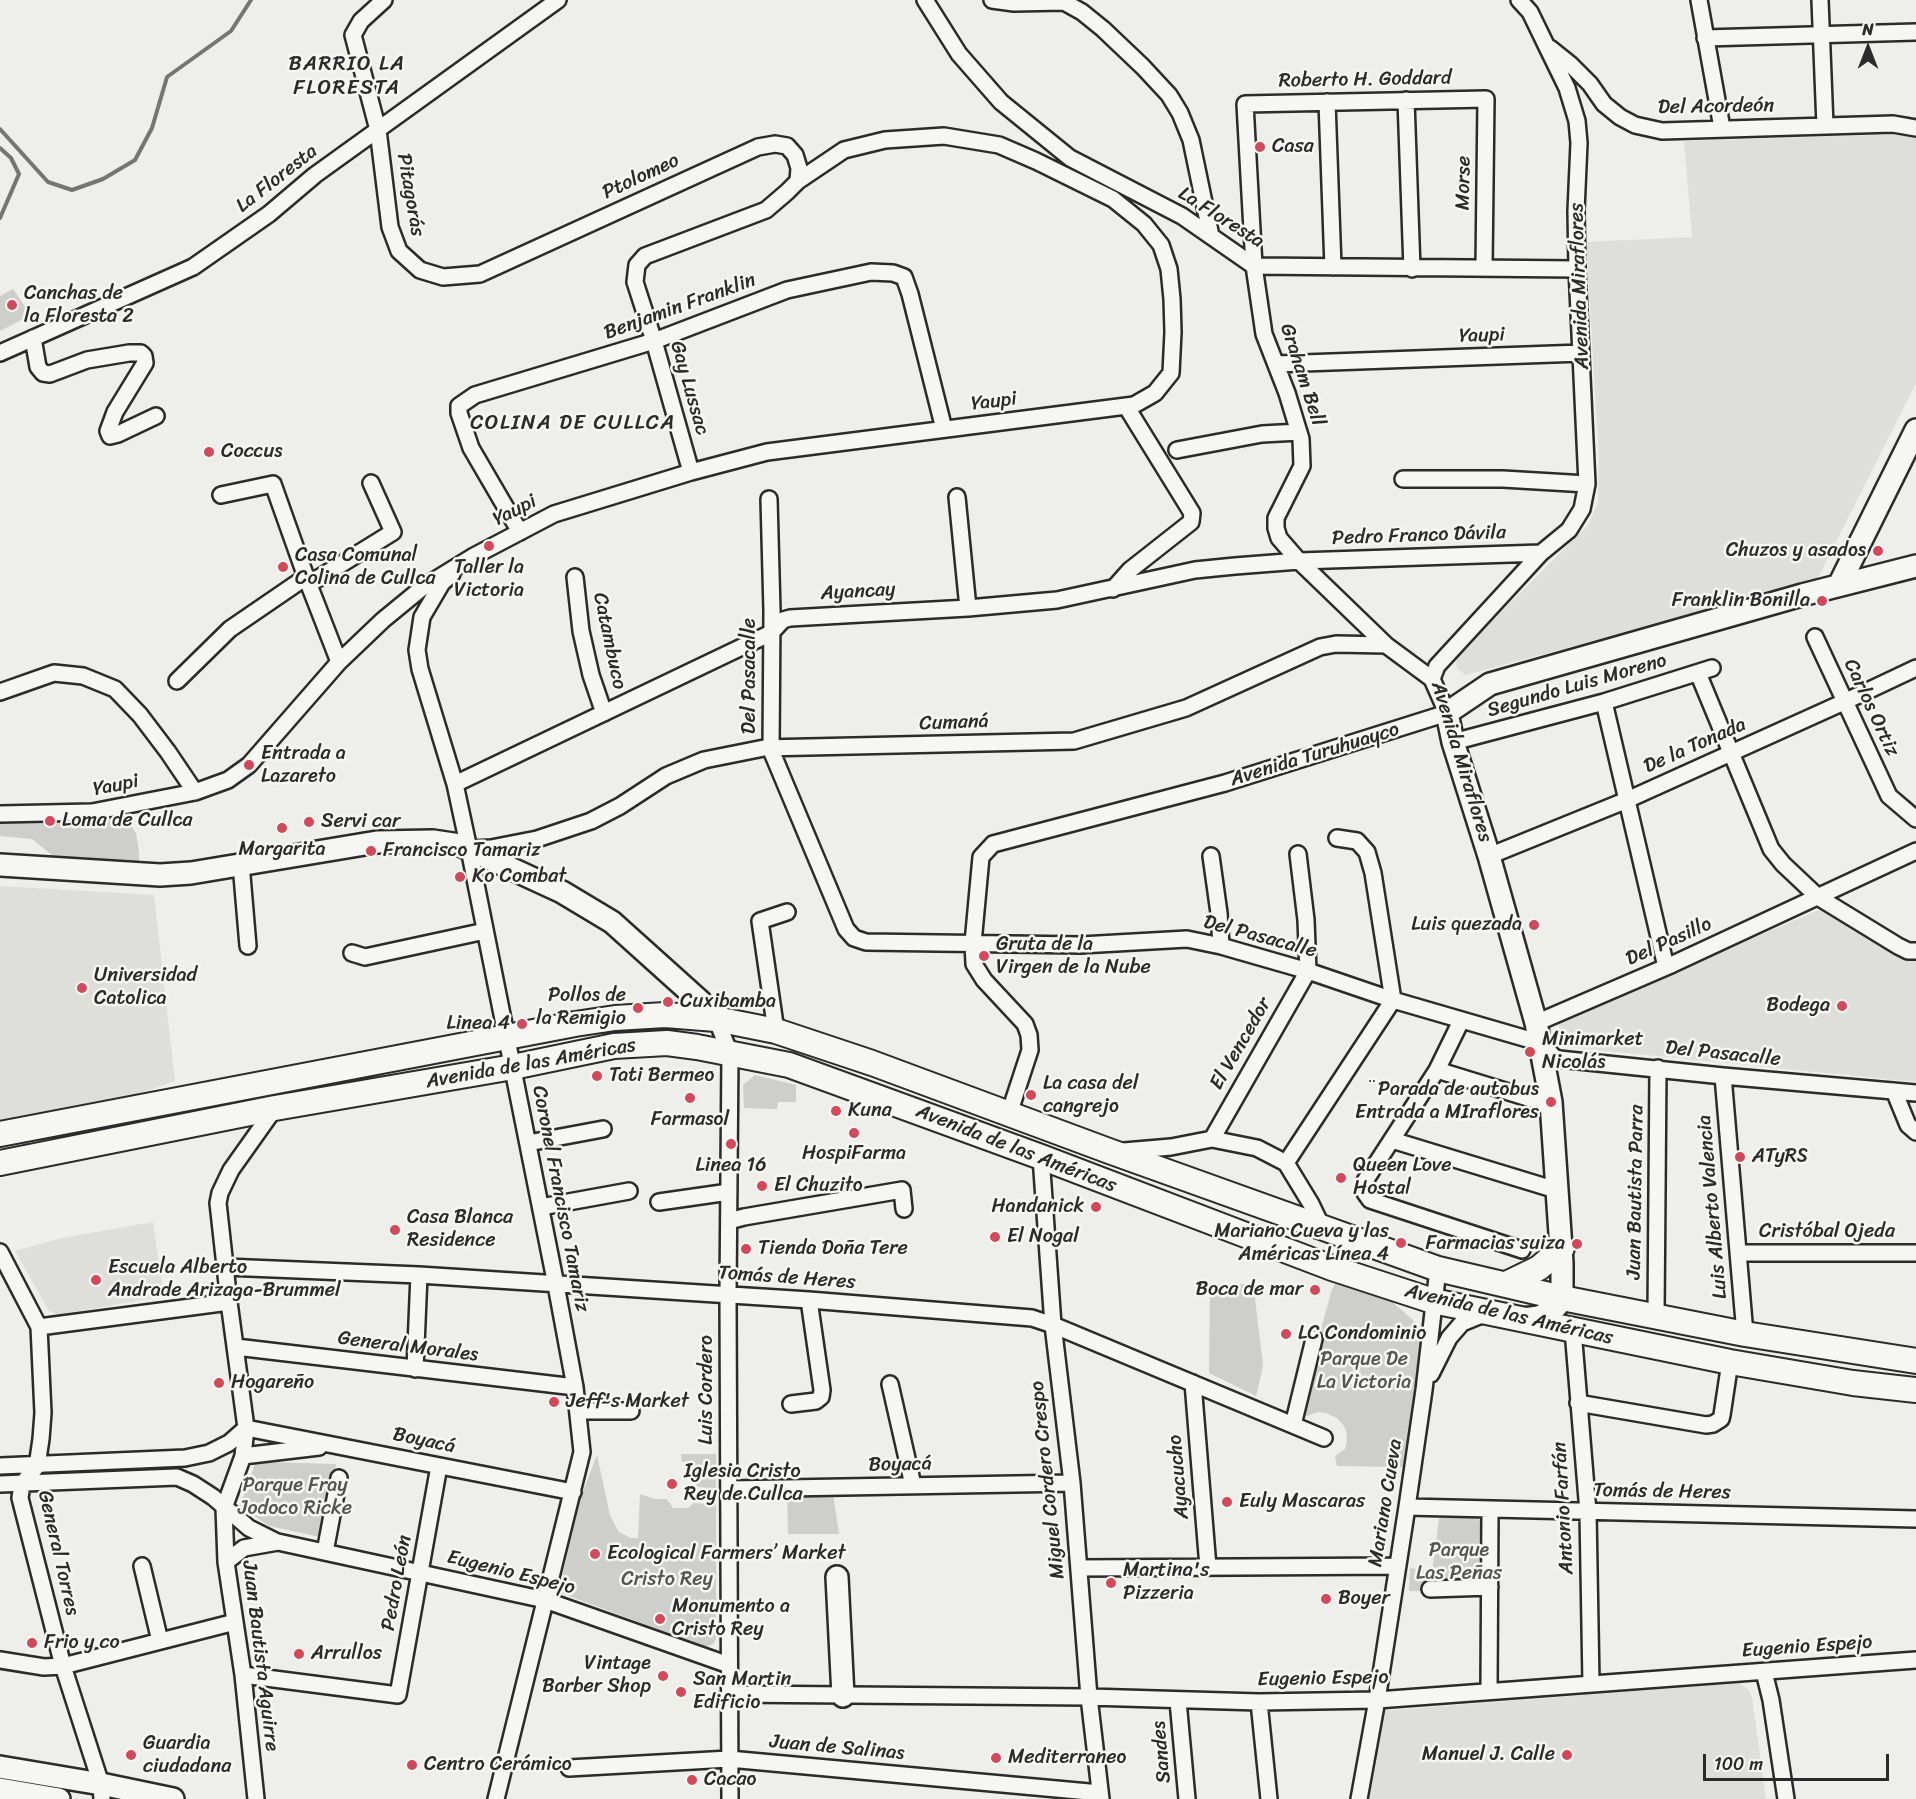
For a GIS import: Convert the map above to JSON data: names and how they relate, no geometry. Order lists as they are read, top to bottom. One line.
{"streets":{"main road":["Avenida de las Américas"],"street":["Roberto H. Goddard","Del Acordeón","Ptolomeo","La Floresta","Morse","Pitagorás","Avenida Miraflores","Benjamin Franklin","Yaupi","Graham Bell","Gay Lussac","Pedro Franco Dávila","Ayancay","Catambuco","Del Pasacalle","Segundo Luis Moreno","Carlos Ortiz","Cumaná","De la Tonada","Avenida Turuhuayco","Del Pasillo","El Vencedor","Juan Bautista Parra","Coronel Francisco Tamariz","Luis Alberto Valencia","Cristóbal Ojeda","Tomás de Heres","General Morales","Luis Cordero","Boyacá","Ayacucho","Miguel Cordero Crespo","Mariano Cueva","Antonio Farfán","General Torres","Eugenio Espejo","Pedro León","Juan Bautista Aguirre","Juan de Salinas","Sandes"]},"crossings":[["Roberto H. Goddard","Morse"],["Roberto H. Goddard","Graham Bell"],["Del Acordeón","Avenida Miraflores"],["Ptolomeo","Pitagorás"],["Ptolomeo","Gay Lussac"],["La Floresta","Morse"],["La Floresta","Pitagorás"],["La Floresta","Avenida Miraflores"],["La Floresta","Graham Bell"],["Avenida Miraflores","Yaupi"],["Avenida Miraflores","Pedro Franco Dávila"],["Avenida Miraflores","Del Pasacalle"],["Avenida Miraflores","Segundo Luis Moreno"],["Avenida Miraflores","De la Tonada"],["Avenida Miraflores","Avenida Turuhuayco"],["Avenida Miraflores","Del Pasillo"],["Avenida Miraflores","Avenida de las Américas"],["Benjamin Franklin","Yaupi"],["Benjamin Franklin","Gay Lussac"],["Yaupi","Graham Bell"],["Yaupi","Gay Lussac"],["Yaupi","Coronel Francisco Tamariz"],["Graham Bell","Pedro Franco Dávila"],["Graham Bell","Ayancay"],["Graham Bell","Cumaná"],["Pedro Franco Dávila","Ayancay"],["Ayancay","Catambuco"],["Ayancay","Del Pasacalle"],["Ayancay","Coronel Francisco Tamariz"],["Del Pasacalle","Cumaná"],["Del Pasacalle","Avenida Turuhuayco"],["Del Pasacalle","Del Pasillo"],["Del Pasacalle","El Vencedor"],["Del Pasacalle","Juan Bautista Parra"],["Del Pasacalle","Luis Alberto Valencia"],["Segundo Luis Moreno","De la Tonada"],["Carlos Ortiz","De la Tonada"],["Cumaná","Coronel Francisco Tamariz"],["Avenida Turuhuayco","Avenida de las Américas"],["Avenida de las Américas","Juan Bautista Parra"],["Avenida de las Américas","Coronel Francisco Tamariz"],["Avenida de las Américas","Luis Alberto Valencia"],["Avenida de las Américas","Luis Cordero"],["Avenida de las Américas","Miguel Cordero Crespo"],["Avenida de las Américas","Mariano Cueva"],["Avenida de las Américas","Antonio Farfán"],["Avenida de las Américas","Juan Bautista Aguirre"],["Coronel Francisco Tamariz","Tomás de Heres"],["Coronel Francisco Tamariz","General Morales"],["Coronel Francisco Tamariz","Boyacá"],["Coronel Francisco Tamariz","Eugenio Espejo"],["Luis Alberto Valencia","Cristóbal Ojeda"],["Tomás de Heres","Luis Cordero"],["Tomás de Heres","Ayacucho"],["Tomás de Heres","Miguel Cordero Crespo"],["Tomás de Heres","Mariano Cueva"],["Tomás de Heres","Antonio Farfán"],["Tomás de Heres","Juan Bautista Aguirre"],["General Morales","Juan Bautista Aguirre"],["Luis Cordero","Boyacá"],["Luis Cordero","Eugenio Espejo"],["Luis Cordero","Juan de Salinas"],["Boyacá","Miguel Cordero Crespo"],["Boyacá","Pedro León"],["Boyacá","Juan Bautista Aguirre"],["Miguel Cordero Crespo","Eugenio Espejo"],["Miguel Cordero Crespo","Juan de Salinas"],["Mariano Cueva","Eugenio Espejo"],["Antonio Farfán","Eugenio Espejo"],["General Torres","Eugenio Espejo"],["Eugenio Espejo","Pedro León"],["Eugenio Espejo","Juan Bautista Aguirre"],["Eugenio Espejo","Sandes"],["Pedro León","Juan Bautista Aguirre"]],"districts":["BARRIO LA FLORESTA","COLINA DE CULLCA"],"parks":["Parque De La Victoria","Parque Fray Jodoco Ricke","Parque Las Peñas","Cristo Rey"],"places":["Casa","Canchas de la Floresta 2","Coccus","Taller la Victoria","Chuzos y asados","Casa Comunal Colina de Cullca","Franklin Bonilla","Entrada a Lazareto","Loma de Cullca","Servi car","Margarita","Francisco Tamariz","Ko Combat","Luis quezada","Gruta de la Virgen de la Nube","Universidad Catolica","Cuxibamba","Bodega","Pollos de la Remigio","Linea 4","Minimarket Nicolás","Tati Bermeo","La casa del cangrejo","Farmasol","¨Parada de autobus Entrada a MIraflores","Kuna","HospiFarma","Linea 16","ATyRS","Queen Love Hostal","El Chuzito","Handanick","Casa Blanca Residence","El Nogal","Mariano Cueva y las Américas Línea 4","Farmacias suiza","Tienda Doña Tere","Escuela Alberto Andrade Arizaga-Brummel","Boca de mar","LC Condominio","Hogareño","Jeff's Market","Iglesia Cristo Rey de Cullca","Euly Mascaras","Ecological Farmers’ Market","Martina's Pizzeria","Boyer","Monumento a Cristo Rey","Frio y co","Arrullos","Vintage Barber Shop","San Martin Edificio","Guardia ciudadana","Manuel J. Calle","Mediterraneo","Centro Cerámico","Cacao"],"scale_bar":"100 m","north":"top"}
